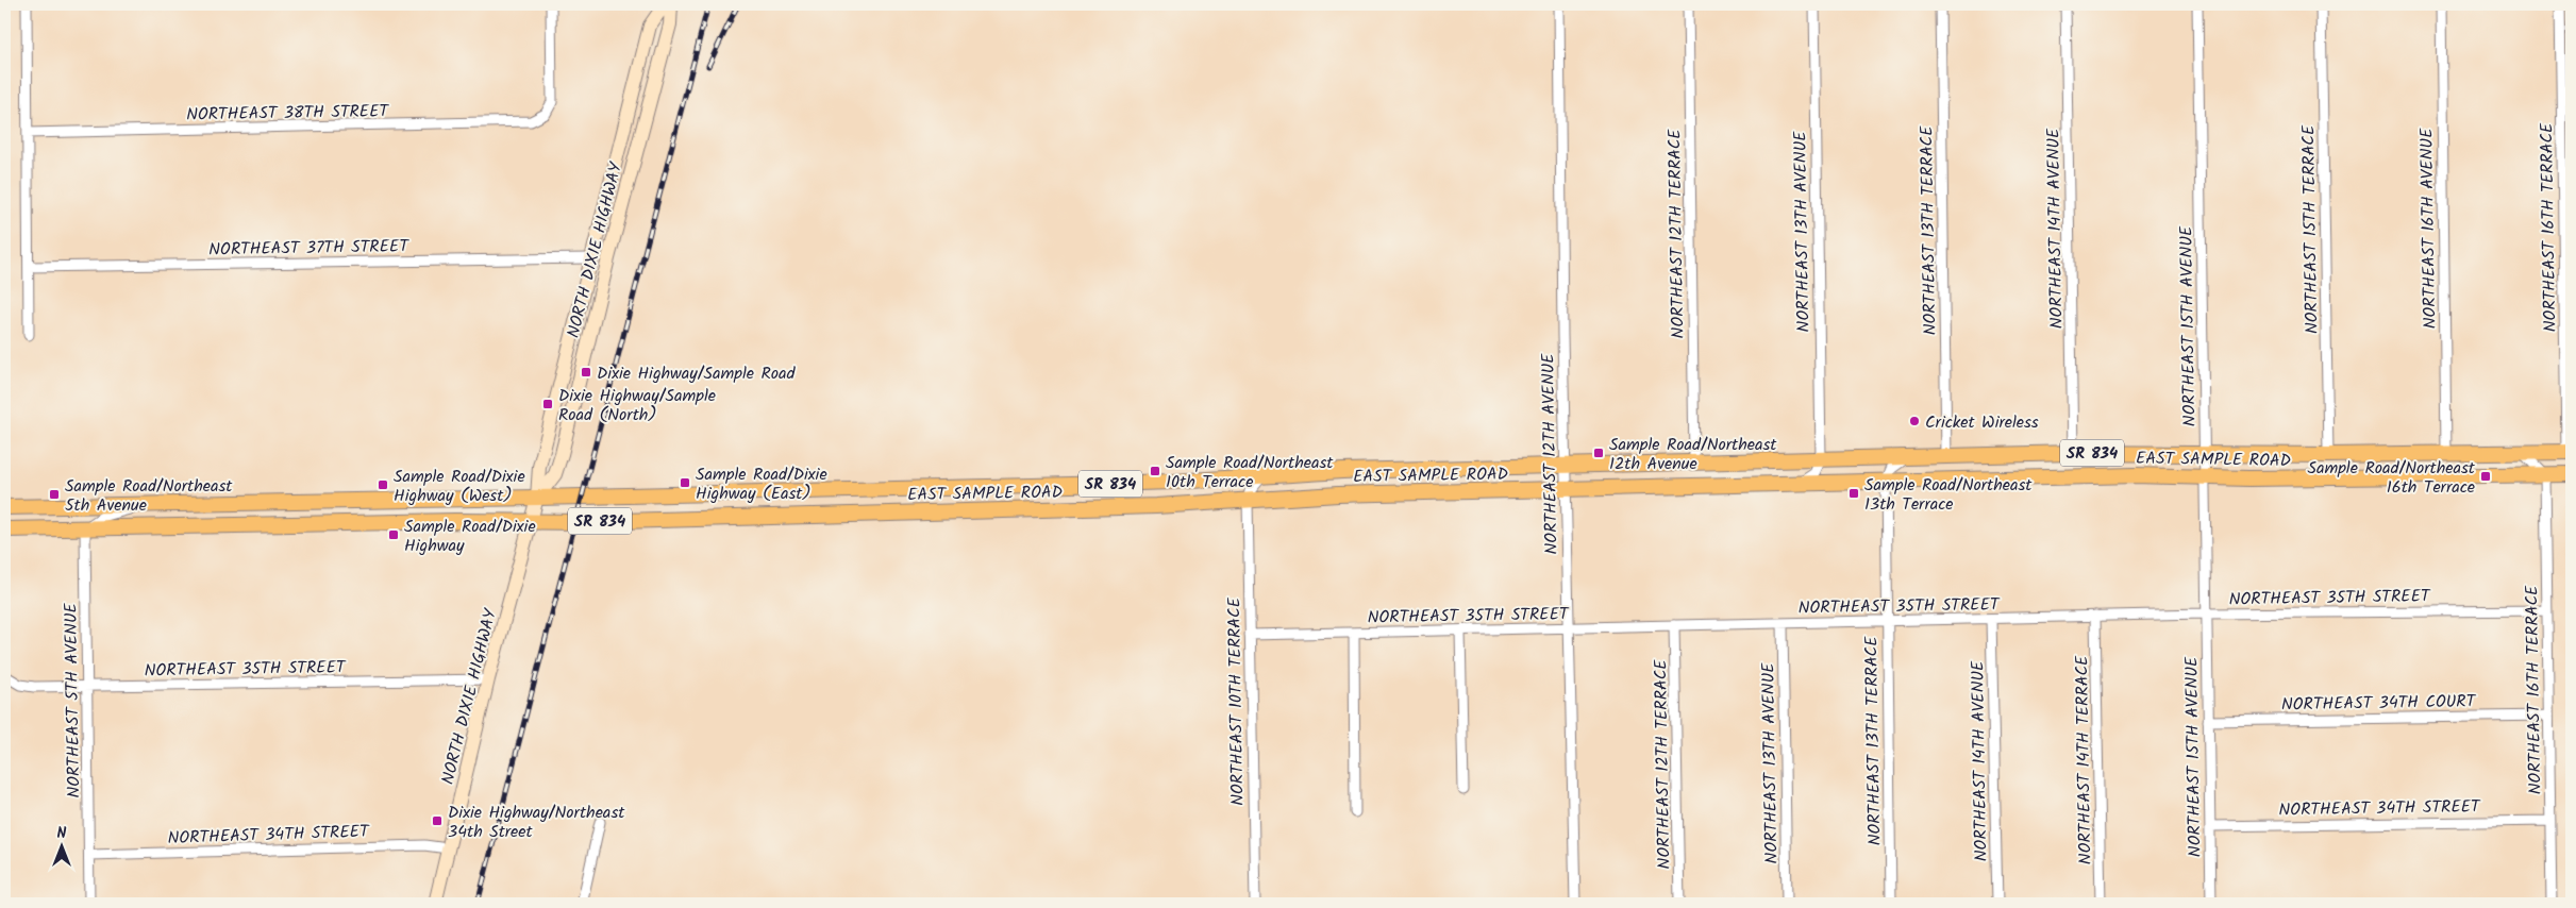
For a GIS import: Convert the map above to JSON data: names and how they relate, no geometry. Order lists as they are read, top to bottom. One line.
{"streets":{"main road":["NORTH DIXIE HIGHWAY","SR 834","EAST SAMPLE ROAD"],"street":["NORTHEAST 38TH STREET","NORTHEAST 16TH TERRACE","NORTHEAST 14TH AVENUE","NORTHEAST 16TH AVENUE","NORTHEAST 15TH TERRACE","NORTHEAST 13TH TERRACE","NORTHEAST 13TH AVENUE","NORTHEAST 12TH TERRACE","NORTHEAST 37TH STREET","NORTHEAST 15TH AVENUE","NORTHEAST 12TH AVENUE","NORTHEAST 35TH STREET","NORTHEAST 5TH AVENUE","NORTHEAST 10TH TERRACE","NORTHEAST 34TH COURT","NORTHEAST 14TH TERRACE","NORTHEAST 34TH STREET"]},"crossings":[["NORTHEAST 16TH TERRACE","EAST SAMPLE ROAD"],["NORTHEAST 16TH TERRACE","NORTHEAST 35TH STREET"],["NORTHEAST 16TH TERRACE","NORTHEAST 34TH COURT"],["NORTHEAST 16TH TERRACE","NORTHEAST 34TH STREET"],["NORTHEAST 14TH AVENUE","EAST SAMPLE ROAD"],["NORTHEAST 14TH AVENUE","NORTHEAST 35TH STREET"],["NORTHEAST 16TH AVENUE","EAST SAMPLE ROAD"],["NORTHEAST 15TH TERRACE","EAST SAMPLE ROAD"],["NORTHEAST 13TH TERRACE","EAST SAMPLE ROAD"],["NORTHEAST 13TH TERRACE","NORTHEAST 35TH STREET"],["NORTHEAST 13TH AVENUE","EAST SAMPLE ROAD"],["NORTHEAST 13TH AVENUE","NORTHEAST 35TH STREET"],["NORTHEAST 12TH TERRACE","EAST SAMPLE ROAD"],["NORTHEAST 12TH TERRACE","NORTHEAST 35TH STREET"],["NORTHEAST 37TH STREET","NORTH DIXIE HIGHWAY"],["NORTH DIXIE HIGHWAY","EAST SAMPLE ROAD"],["NORTH DIXIE HIGHWAY","NORTHEAST 35TH STREET"],["NORTH DIXIE HIGHWAY","NORTHEAST 34TH STREET"],["NORTHEAST 15TH AVENUE","EAST SAMPLE ROAD"],["NORTHEAST 15TH AVENUE","NORTHEAST 35TH STREET"],["NORTHEAST 15TH AVENUE","NORTHEAST 34TH COURT"],["NORTHEAST 15TH AVENUE","NORTHEAST 34TH STREET"],["NORTHEAST 12TH AVENUE","EAST SAMPLE ROAD"],["NORTHEAST 12TH AVENUE","NORTHEAST 35TH STREET"],["EAST SAMPLE ROAD","NORTHEAST 5TH AVENUE"],["EAST SAMPLE ROAD","NORTHEAST 10TH TERRACE"],["NORTHEAST 35TH STREET","NORTHEAST 5TH AVENUE"],["NORTHEAST 35TH STREET","NORTHEAST 10TH TERRACE"],["NORTHEAST 35TH STREET","NORTHEAST 14TH TERRACE"],["NORTHEAST 5TH AVENUE","NORTHEAST 34TH STREET"]],"places":{"transit":["Dixie Highway/Sample Road","Dixie Highway/Sample Road (North)","Sample Road/Northeast 12th Avenue","Sample Road/Northeast 10th Terrace","Sample Road/Northeast 16th Terrace","Sample Road/Dixie Highway (East)","Sample Road/Dixie Highway (West)","Sample Road/Northeast 13th Terrace","Sample Road/Northeast 5th Avenue","Sample Road/Dixie Highway","Dixie Highway/Northeast 34th Street"],"other":["Cricket Wireless"]},"north":"top"}
